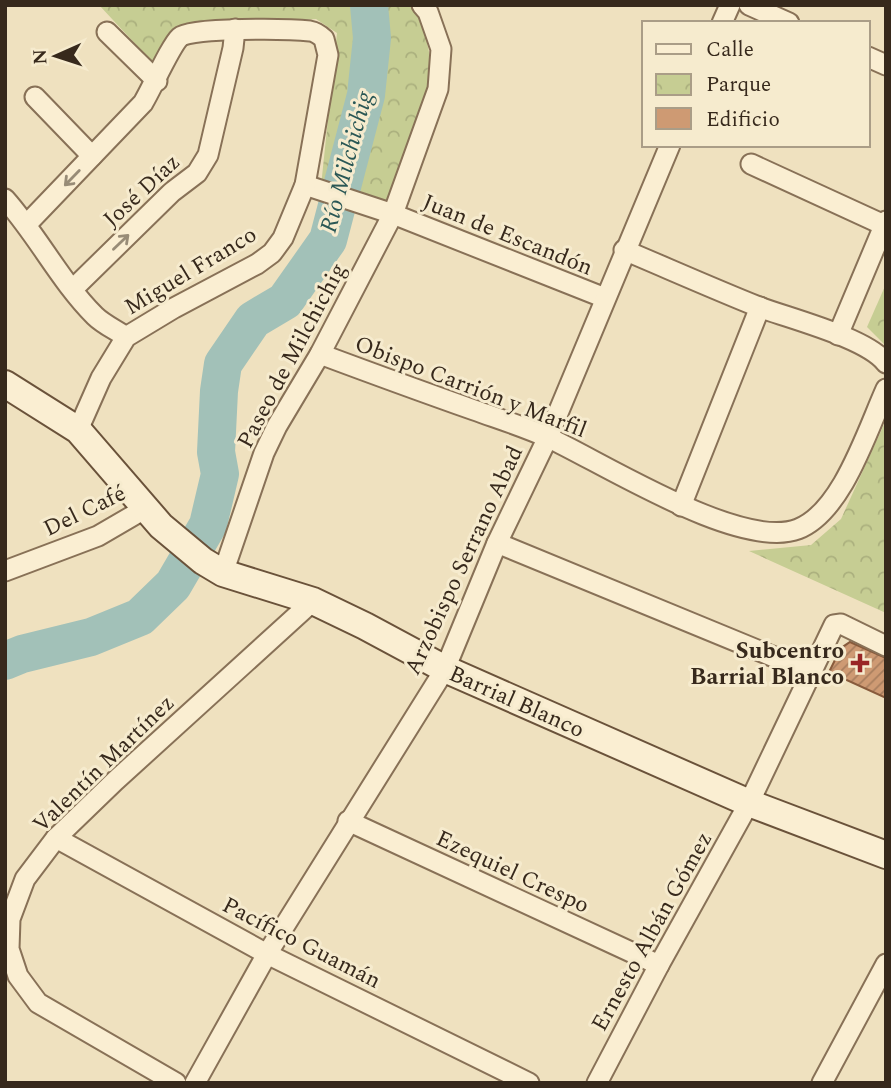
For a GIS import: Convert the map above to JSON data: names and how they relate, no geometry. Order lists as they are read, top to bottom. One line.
{"streets":{"street":["José Díaz","Juan de Escandón","Miguel Franco","Paseo de Milchichig","Obispo Carrión y Marfil","Del Café","Arzobispo Serrano Abad","Barrial Blanco","Valentín Martínez","Ezequiel Crespo","Ernesto Albán Gómez","Pacífico Guamán"]},"crossings":[["José Díaz","Miguel Franco"],["Juan de Escandón","Miguel Franco"],["Juan de Escandón","Paseo de Milchichig"],["Juan de Escandón","Arzobispo Serrano Abad"],["Miguel Franco","Barrial Blanco"],["Paseo de Milchichig","Obispo Carrión y Marfil"],["Paseo de Milchichig","Barrial Blanco"],["Obispo Carrión y Marfil","Arzobispo Serrano Abad"],["Del Café","Barrial Blanco"],["Arzobispo Serrano Abad","Barrial Blanco"],["Arzobispo Serrano Abad","Ezequiel Crespo"],["Arzobispo Serrano Abad","Pacífico Guamán"],["Barrial Blanco","Valentín Martínez"],["Barrial Blanco","Ernesto Albán Gómez"],["Valentín Martínez","Pacífico Guamán"],["Ezequiel Crespo","Ernesto Albán Gómez"]],"water":["Río Milchichig"],"places":{"health":["Subcentro Barrial Blanco"]},"legend":["Calle","Parque","Edificio"],"north":"left"}
